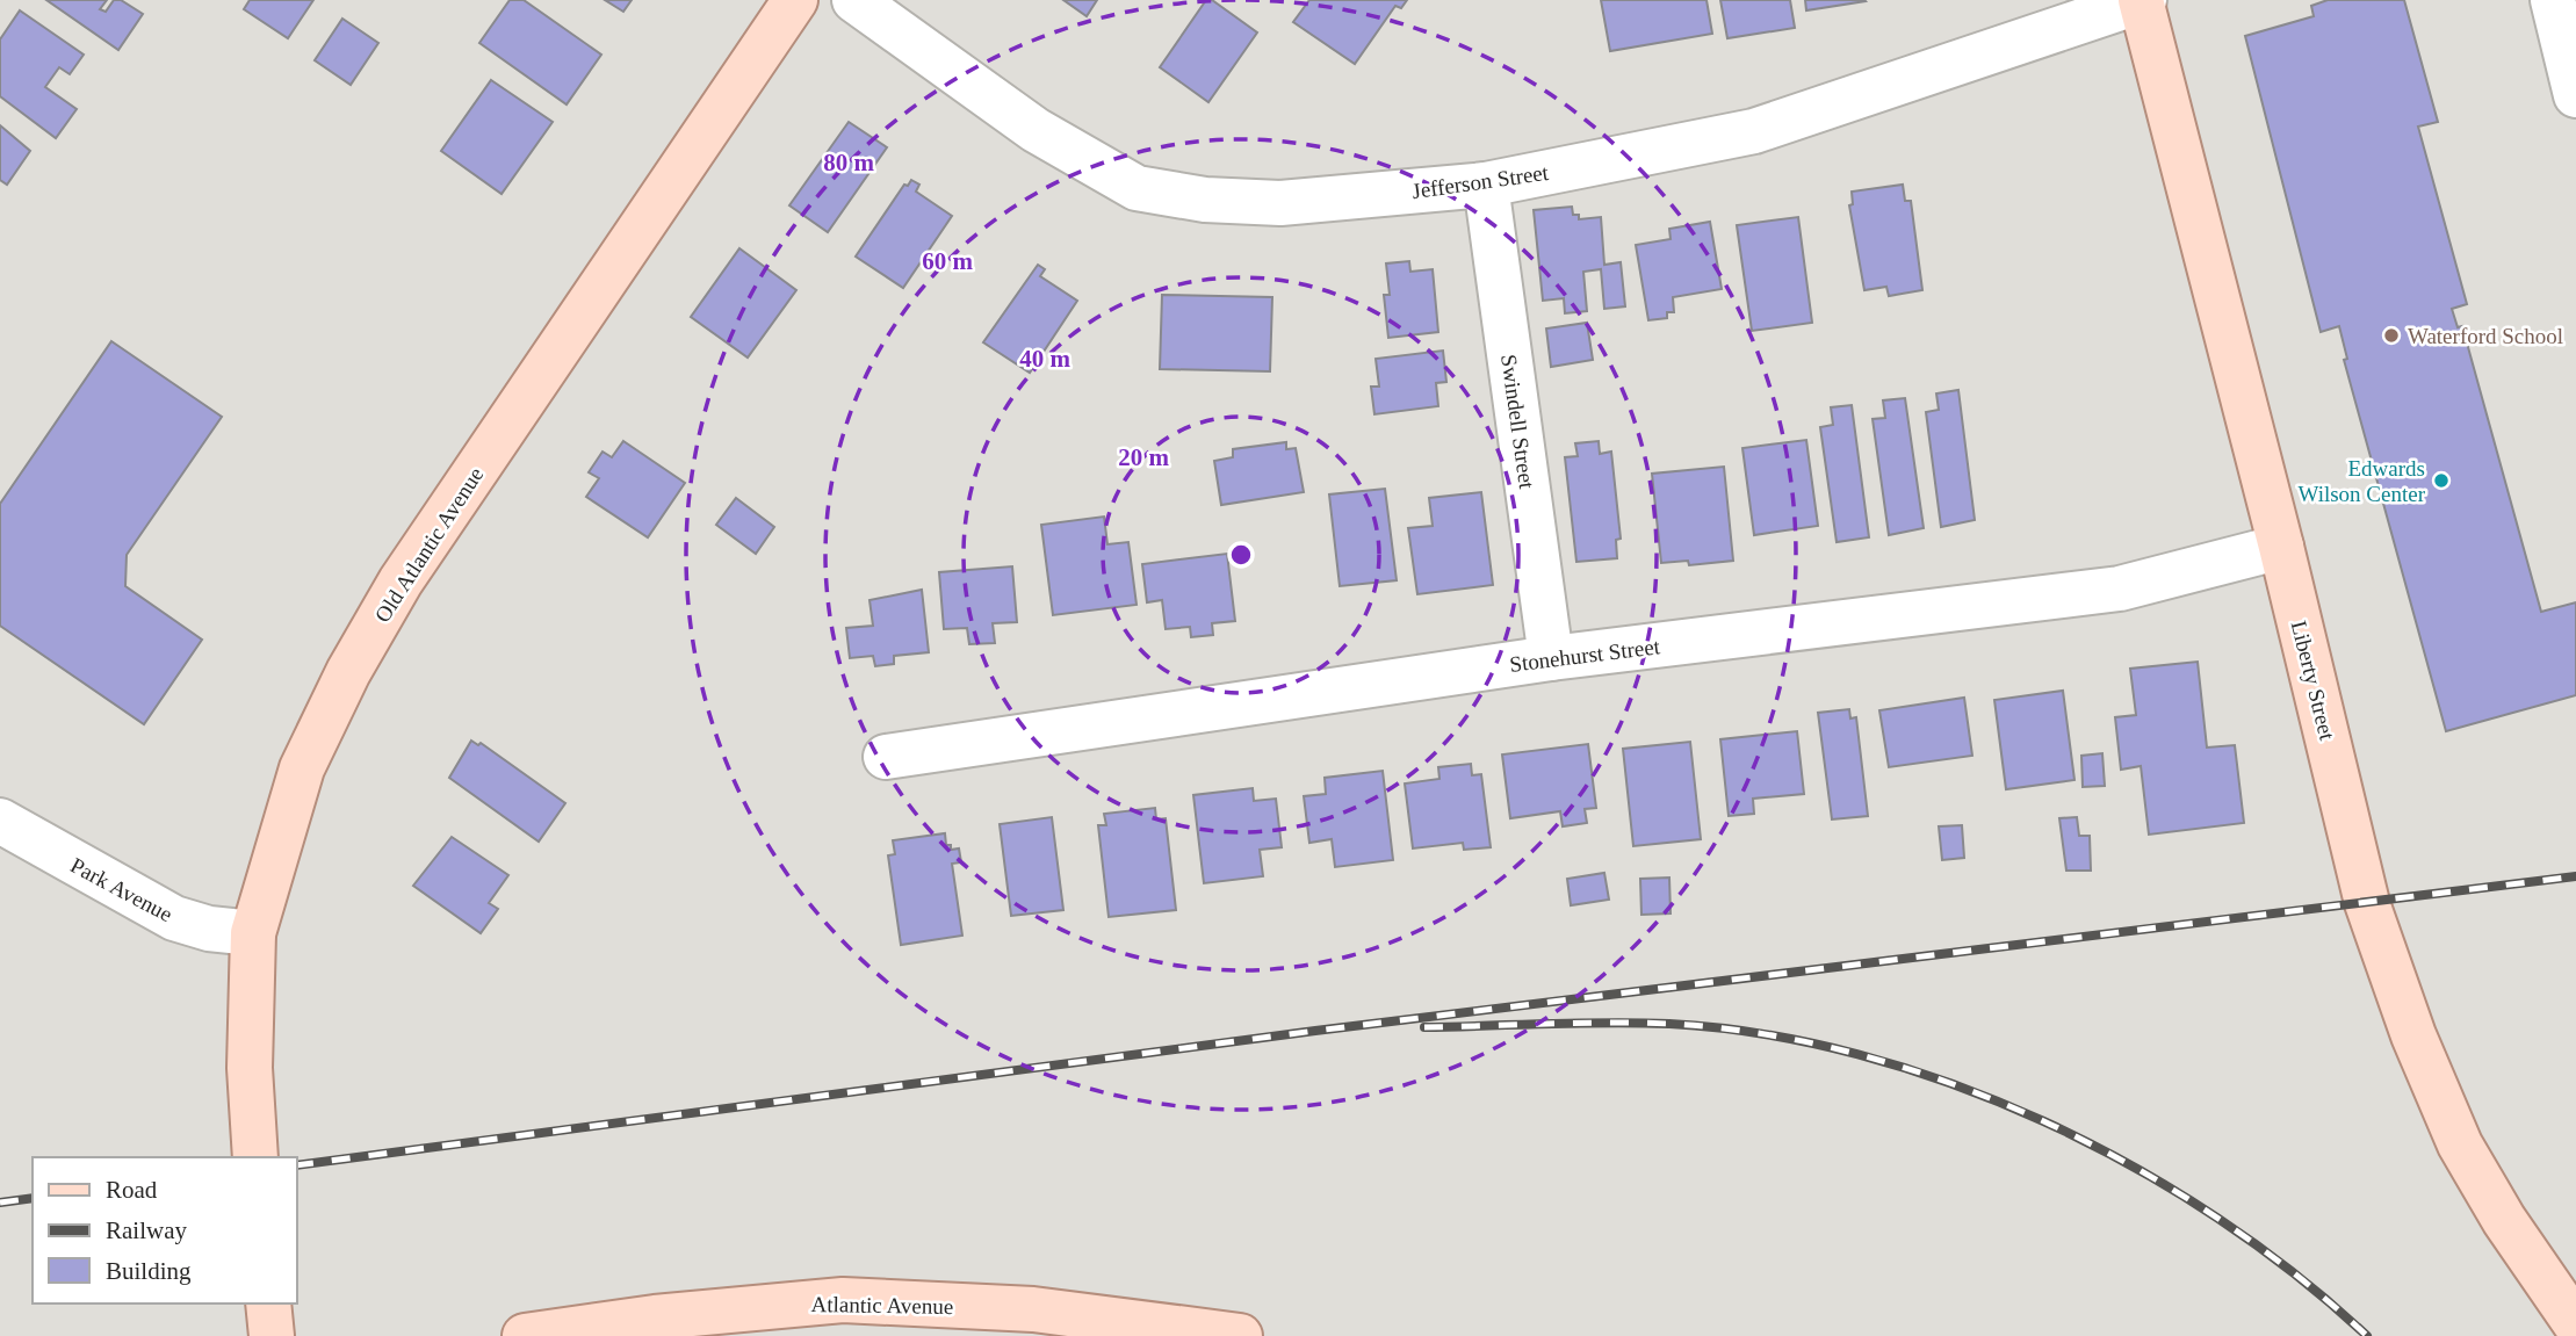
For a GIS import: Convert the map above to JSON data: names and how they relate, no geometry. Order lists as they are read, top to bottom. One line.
{"streets":{"main road":["Old Atlantic Avenue","Liberty Street","Atlantic Avenue"],"street":["Jefferson Street","Swindell Street","Stonehurst Street","Park Avenue"]},"crossings":[["Jefferson Street","Swindell Street"],["Jefferson Street","Liberty Street"],["Swindell Street","Stonehurst Street"],["Old Atlantic Avenue","Park Avenue"],["Stonehurst Street","Liberty Street"]],"places":["Waterford School","Edwards Wilson Center"],"legend":["Road","Railway","Building"],"rings":["80 m","60 m","40 m","20 m"]}
